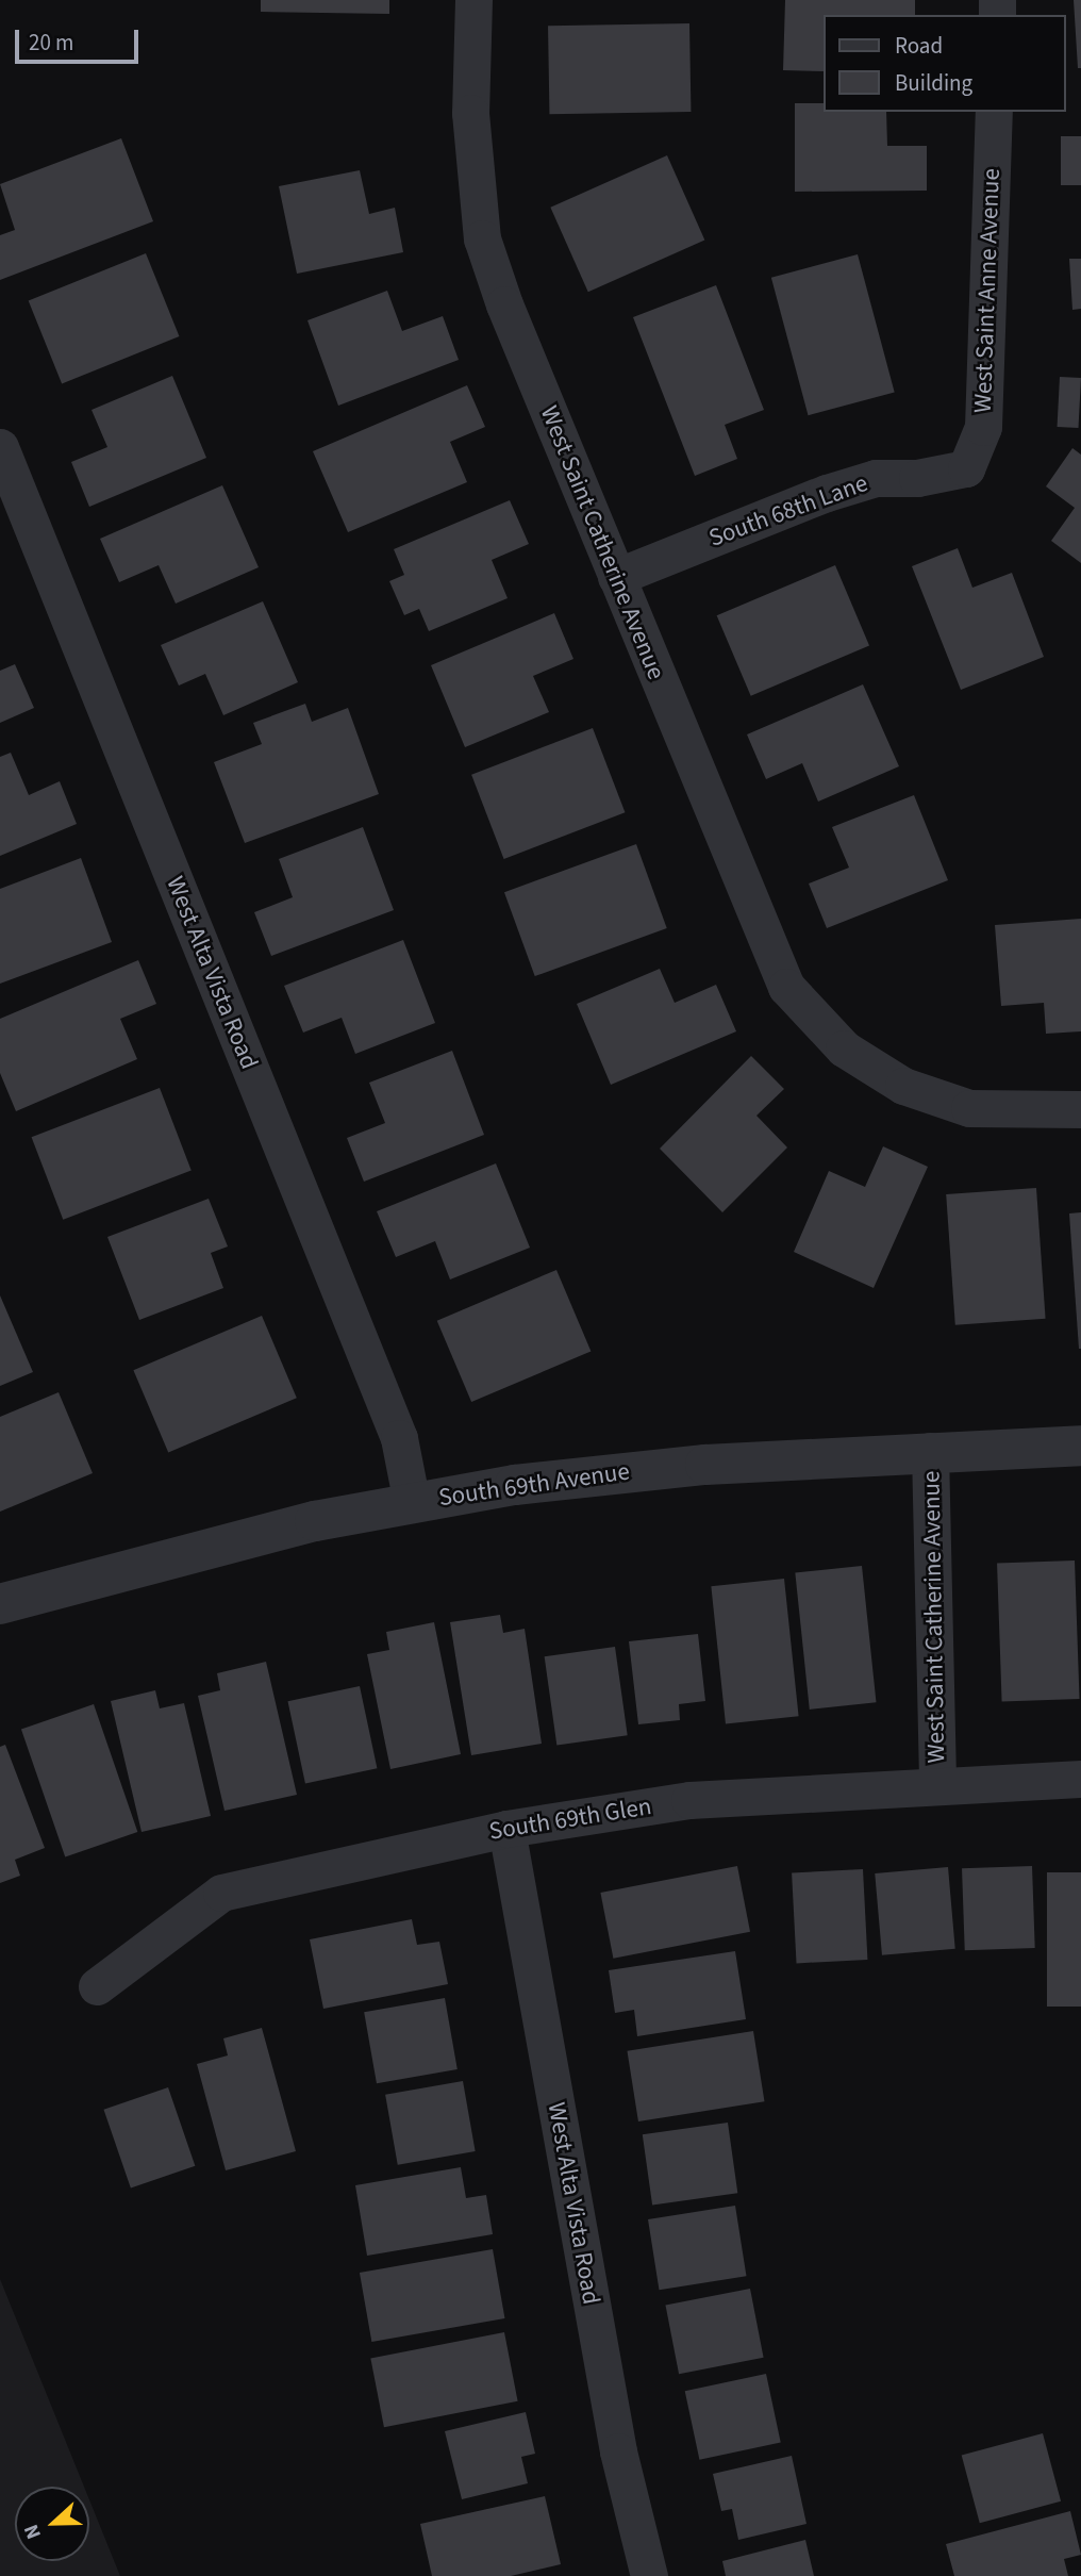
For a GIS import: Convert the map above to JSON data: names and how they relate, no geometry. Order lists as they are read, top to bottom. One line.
{"streets":{"street":["West Saint Anne Avenue","South 68th Lane","West Saint Catherine Avenue","West Alta Vista Road","South 69th Avenue","South 69th Glen"]},"crossings":[["West Saint Anne Avenue","South 68th Lane"],["South 68th Lane","West Saint Catherine Avenue"],["West Saint Catherine Avenue","South 69th Avenue"],["West Saint Catherine Avenue","South 69th Glen"],["West Alta Vista Road","South 69th Avenue"],["West Alta Vista Road","South 69th Glen"]],"legend":["Road","Building"],"scale_bar":"20 m","north":"left"}
